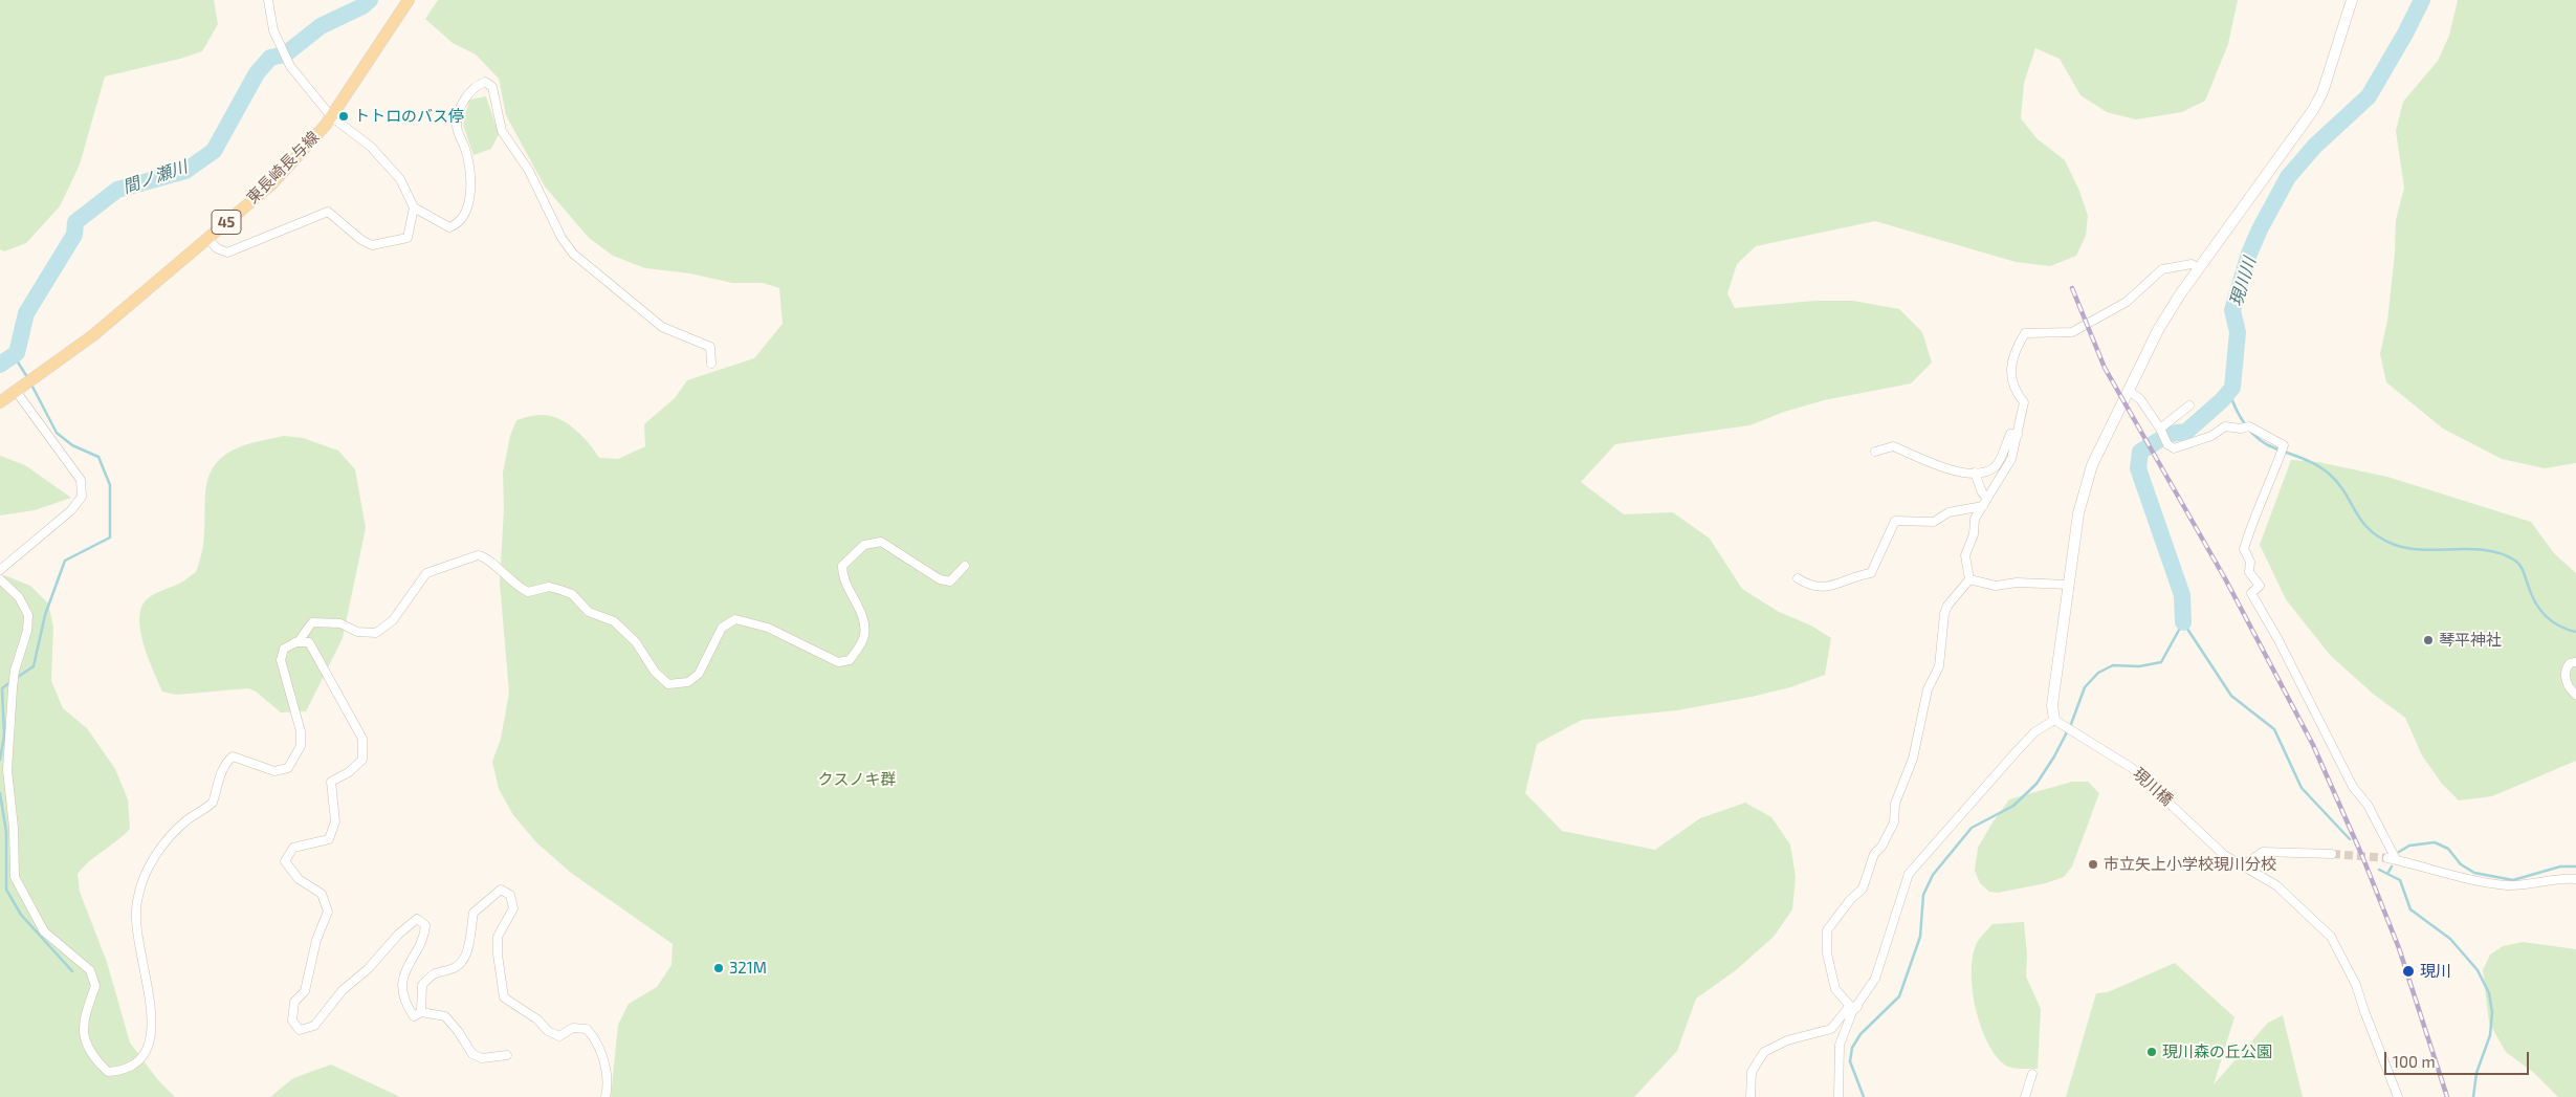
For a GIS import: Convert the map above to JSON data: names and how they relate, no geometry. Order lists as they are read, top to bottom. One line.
{"streets":{"main road":["東長崎長与線","45"],"street":["現川橋"]},"water":["間ノ瀬川","現川川"],"parks":["クスノキ群"],"places":["トトロのバス停","琴平神社","市立矢上小学校現川分校","321M","現川","現川森の丘公園"],"scale_bar":"100 m"}
